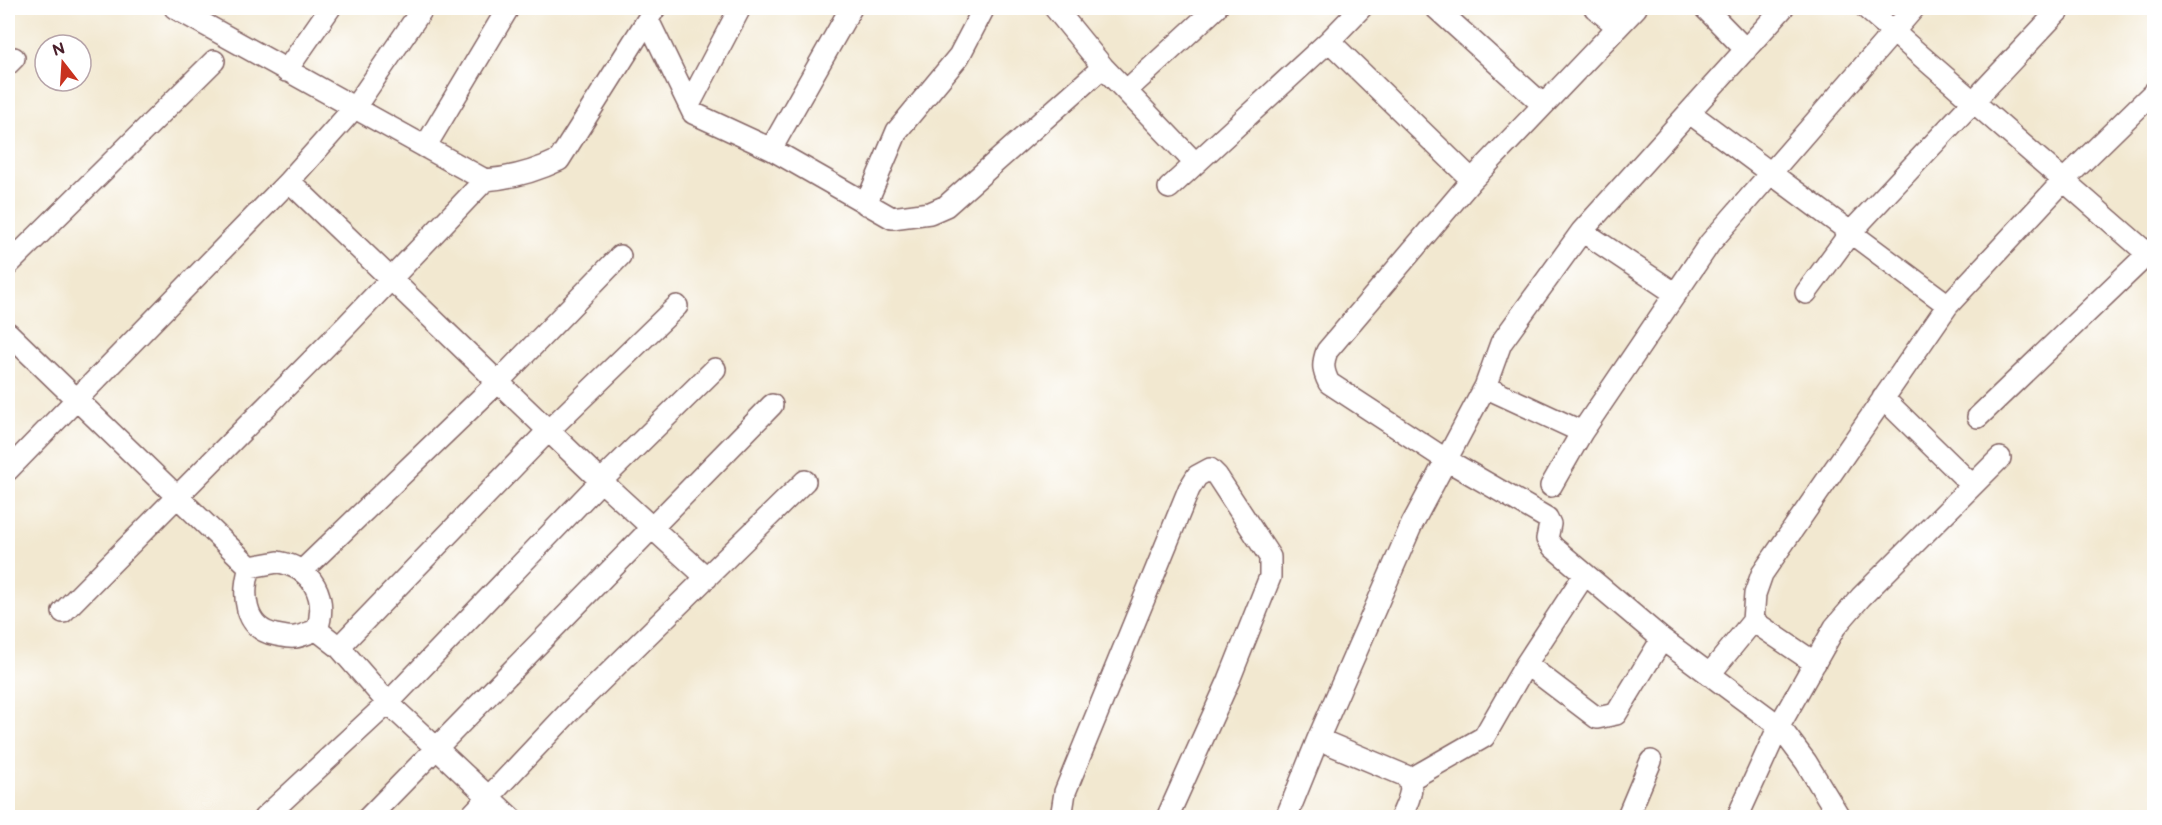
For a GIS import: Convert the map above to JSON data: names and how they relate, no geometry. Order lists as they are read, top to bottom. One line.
{"north":"top"}
